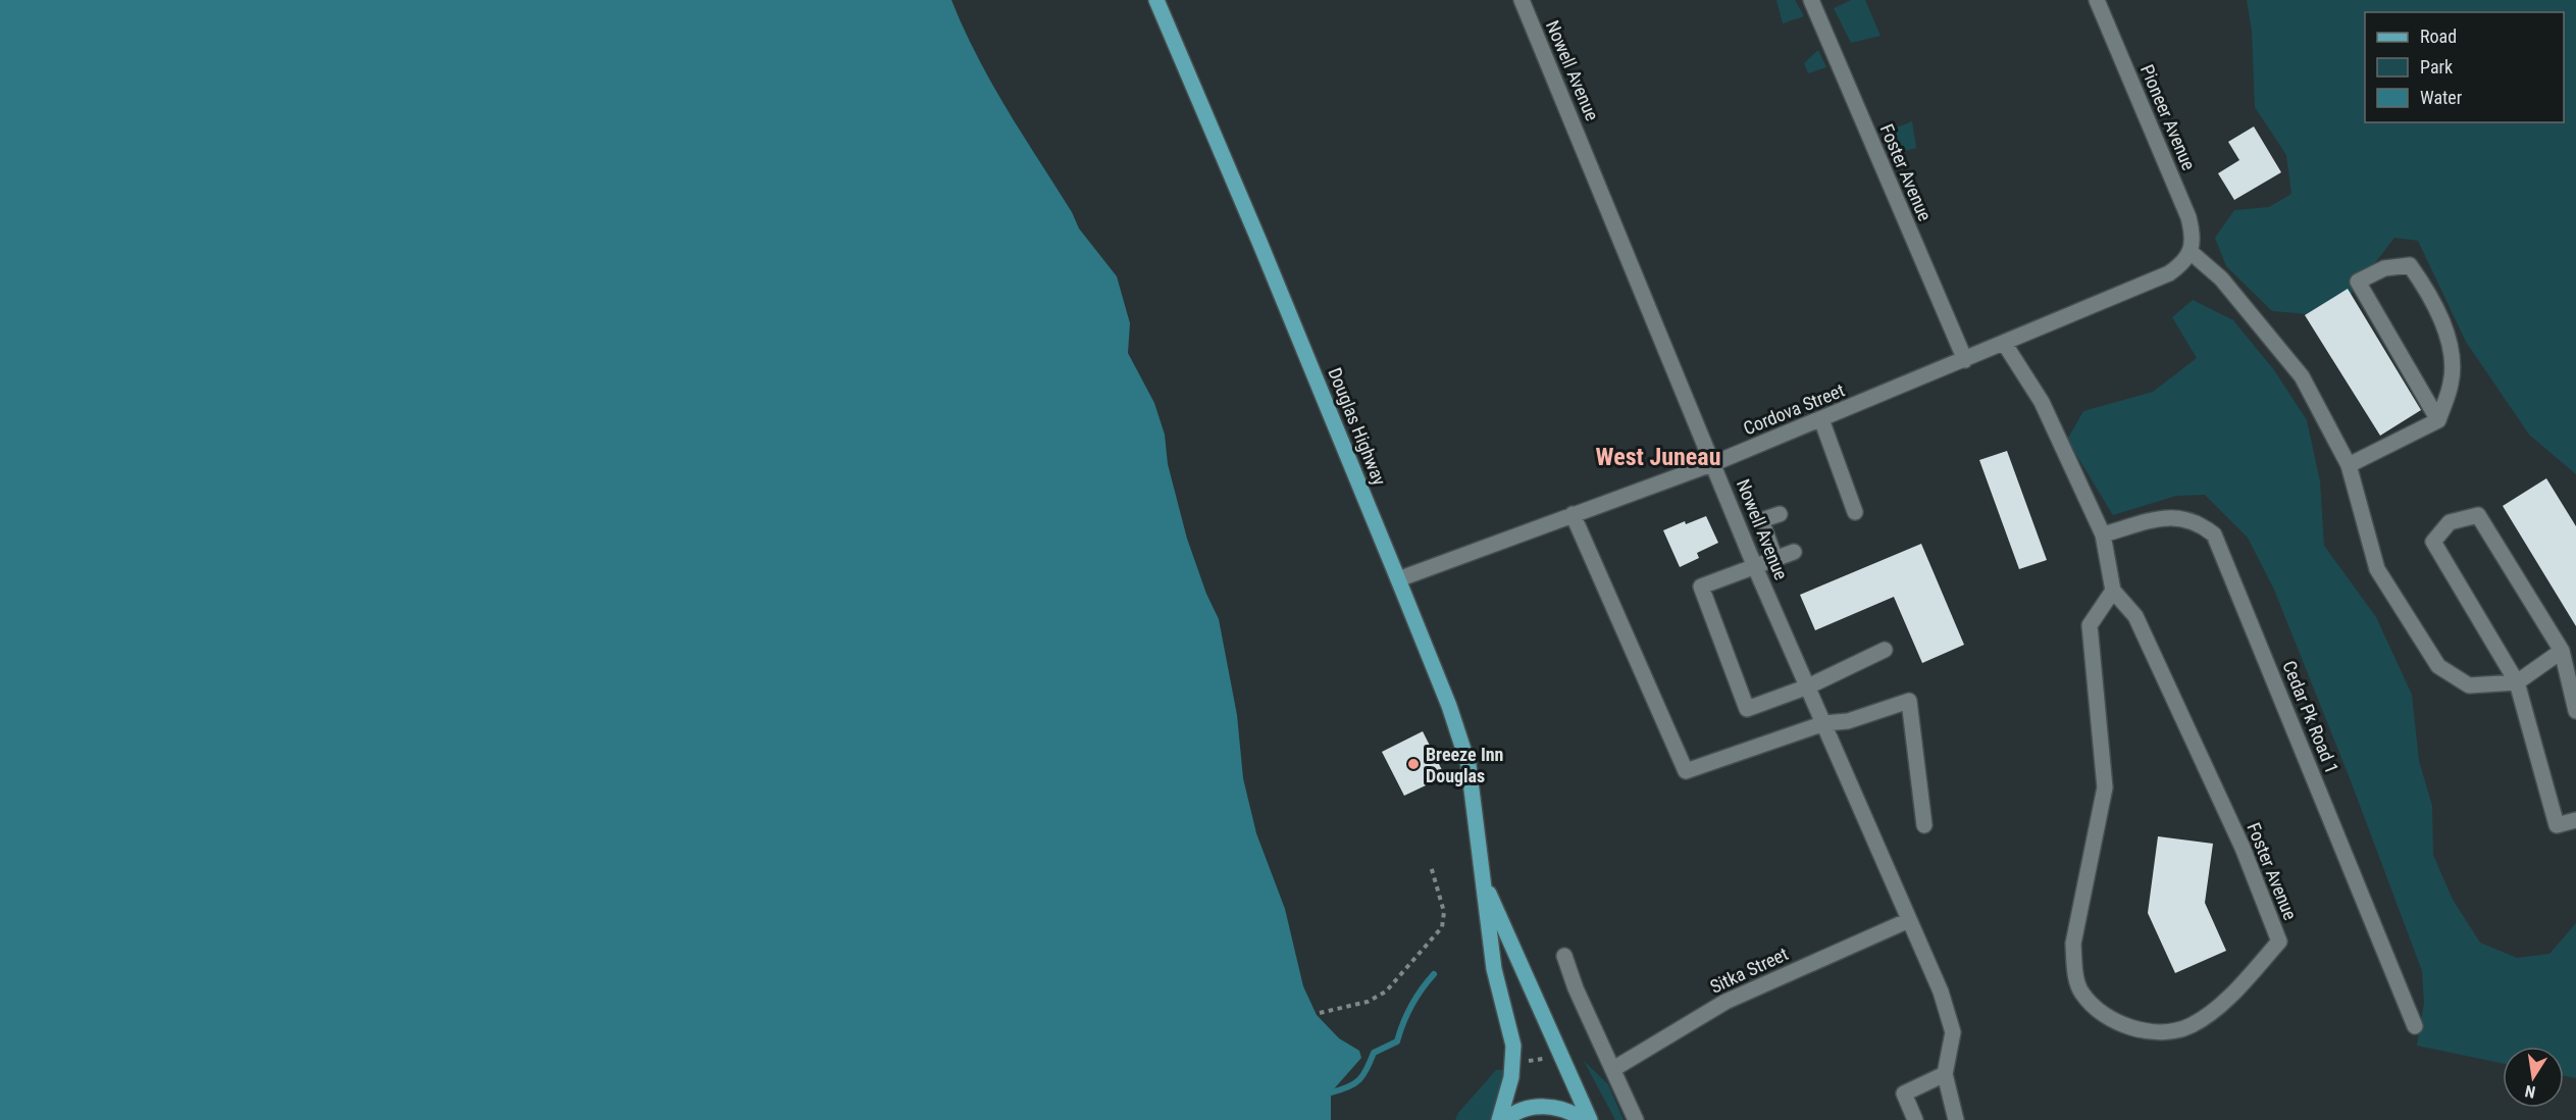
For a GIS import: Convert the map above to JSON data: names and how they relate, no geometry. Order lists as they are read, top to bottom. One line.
{"streets":{"main road":["Douglas Highway"],"street":["Nowell Avenue","Pioneer Avenue","Foster Avenue","Cordova Street","Cedar Pk Road 1","Sitka Street"]},"crossings":[["Nowell Avenue","Cordova Street"],["Nowell Avenue","Sitka Street"],["Pioneer Avenue","Cordova Street"],["Foster Avenue","Cordova Street"],["Cordova Street","Douglas Highway"]],"districts":["West Juneau"],"places":["Breeze Inn Douglas"],"legend":["Road","Park","Water"],"north":"bottom"}
